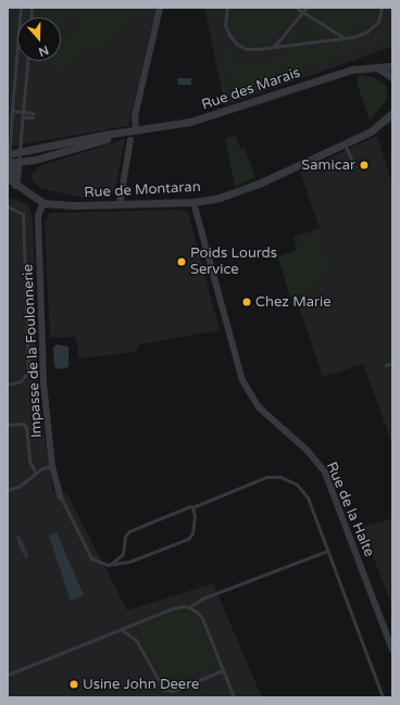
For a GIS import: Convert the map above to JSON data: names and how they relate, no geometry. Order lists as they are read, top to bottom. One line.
{"streets":{"street":["Rue des Marais","Rue de Montaran","Impasse de la Foulonnerie","Rue de la Halte"]},"crossings":[["Rue de Montaran","Impasse de la Foulonnerie"],["Rue de Montaran","Rue de la Halte"]],"places":["Samicar","Poids Lourds Service","Chez Marie","Usine John Deere"],"north":"bottom"}
